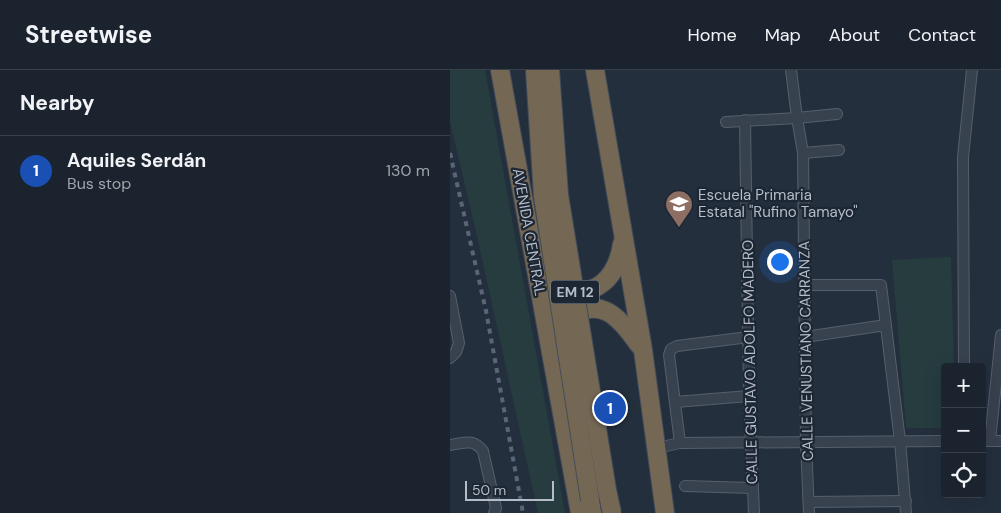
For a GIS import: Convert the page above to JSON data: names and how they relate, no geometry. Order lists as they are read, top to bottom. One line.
{"streets":{"highway":["AVENIDA CENTRAL","EM 12"],"street":["CALLE VENUSTIANO CARRANZA","CALLE GUSTAVO ADOLFO MADERO"]},"crossings":[["AVENIDA CENTRAL","EM 12"]],"places":{"school or university":["Escuela Primaria Estatal \"Rufino Tamayo\""]},"scale_bar":"50 m","page":{"header":"Streetwise","nav":["Home","Map","About","Contact"],"heading":"Nearby","list":[{"mark":"1","name":"Aquiles Serdán","note":"Bus stop","value":"130 m"}],"map_buttons":["+","−"],"pins":"1","scale":"50 m"}}
